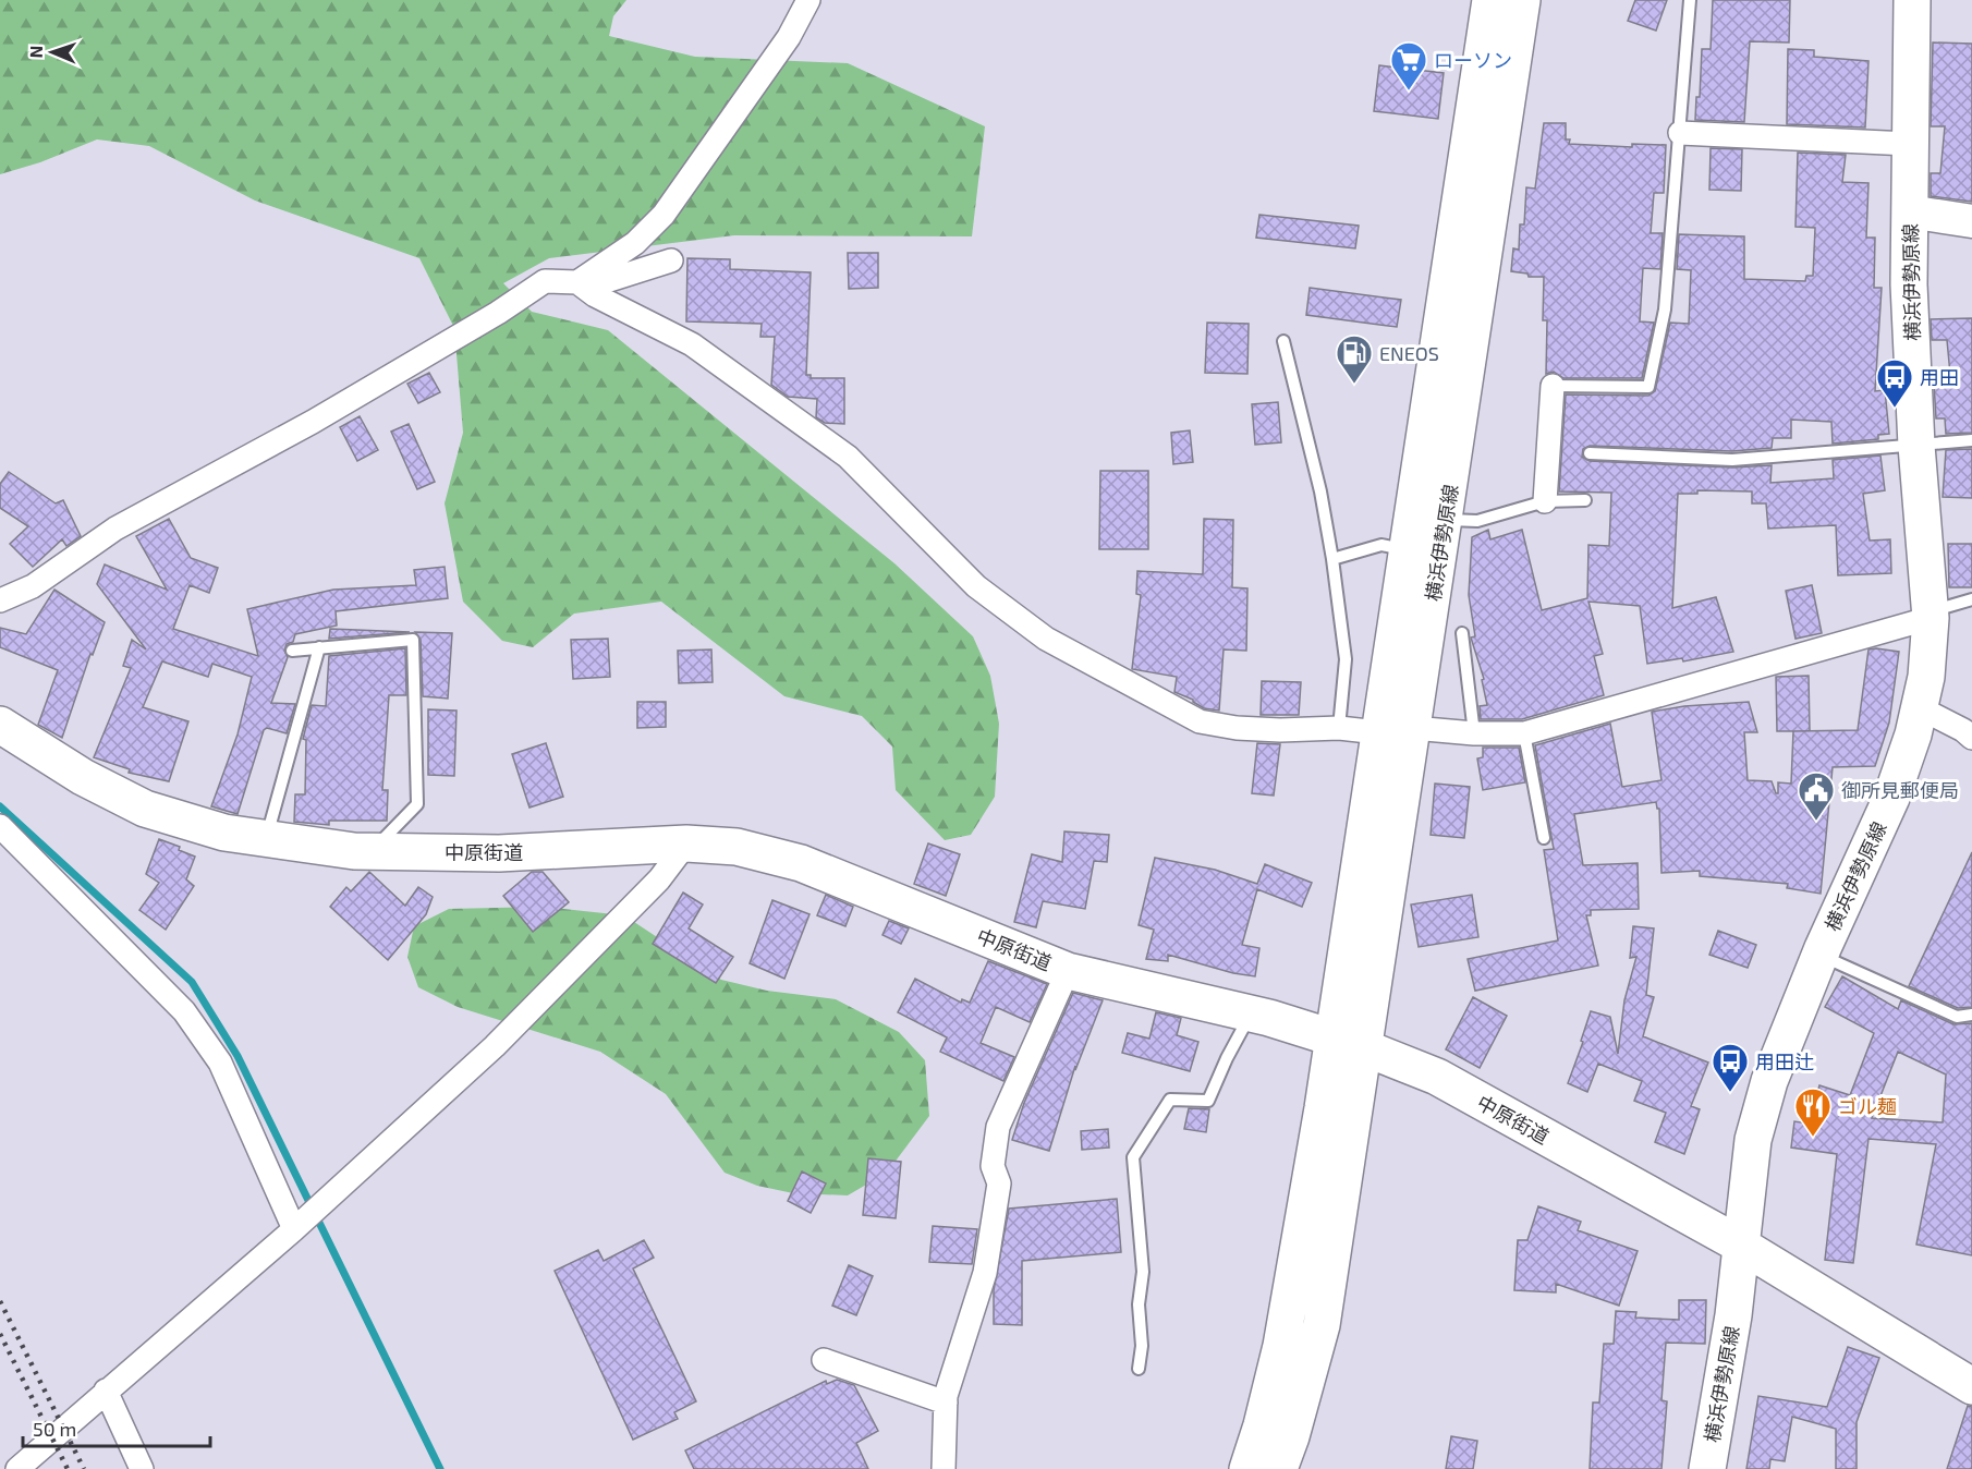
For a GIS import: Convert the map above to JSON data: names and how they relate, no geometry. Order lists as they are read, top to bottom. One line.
{"streets":{"main road":["横浜伊勢原線","中原街道"]},"crossings":[["横浜伊勢原線","中原街道"]],"places":{"supermarket":["ローソン"],"fuel station":["ENEOS"],"bus stop":["用田","用田辻"],"public building":["御所見郵便局"],"restaurant":["ゴル麺"]},"scale_bar":"50 m","north":"left"}
